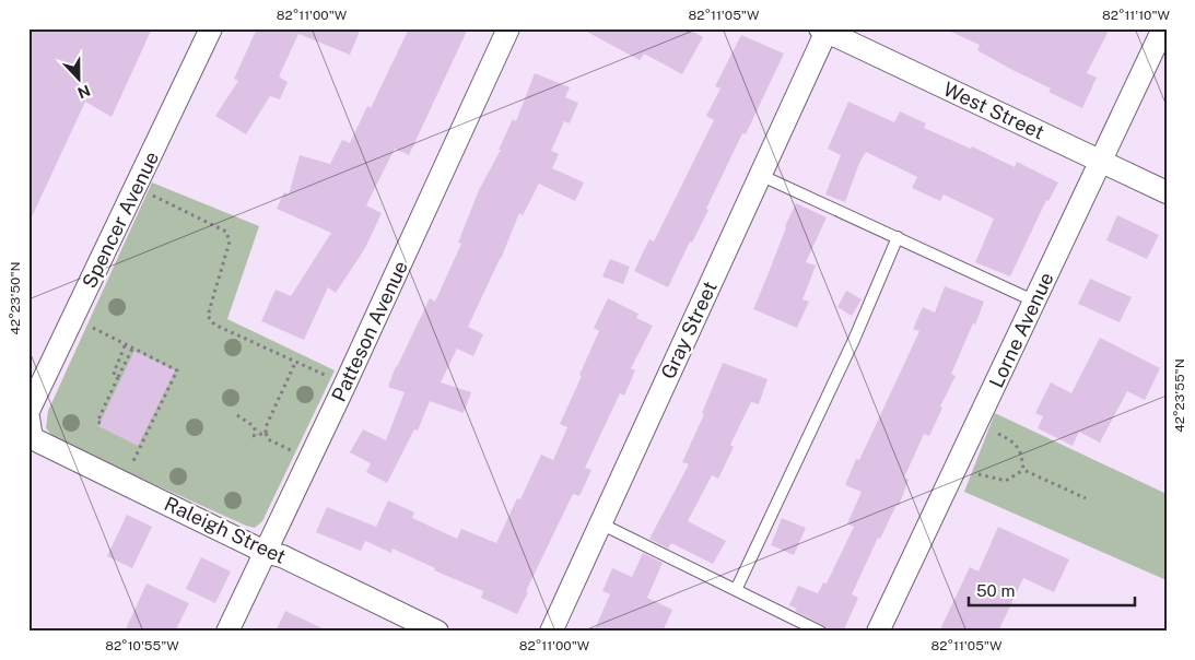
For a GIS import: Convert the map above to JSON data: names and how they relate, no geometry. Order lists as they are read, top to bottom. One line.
{"streets":{"street":["West Street","Spencer Avenue","Gray Street","Lorne Avenue","Patteson Avenue","Raleigh Street"]},"crossings":[["West Street","Gray Street"],["West Street","Lorne Avenue"],["Patteson Avenue","Raleigh Street"]],"scale_bar":"50 m","north":"bottom","coordinates":["82°11'00\"W","82°11'05\"W","82°11'10\"W","42°23'50\"N","42°23'55\"N","82°10'55\"W"]}
